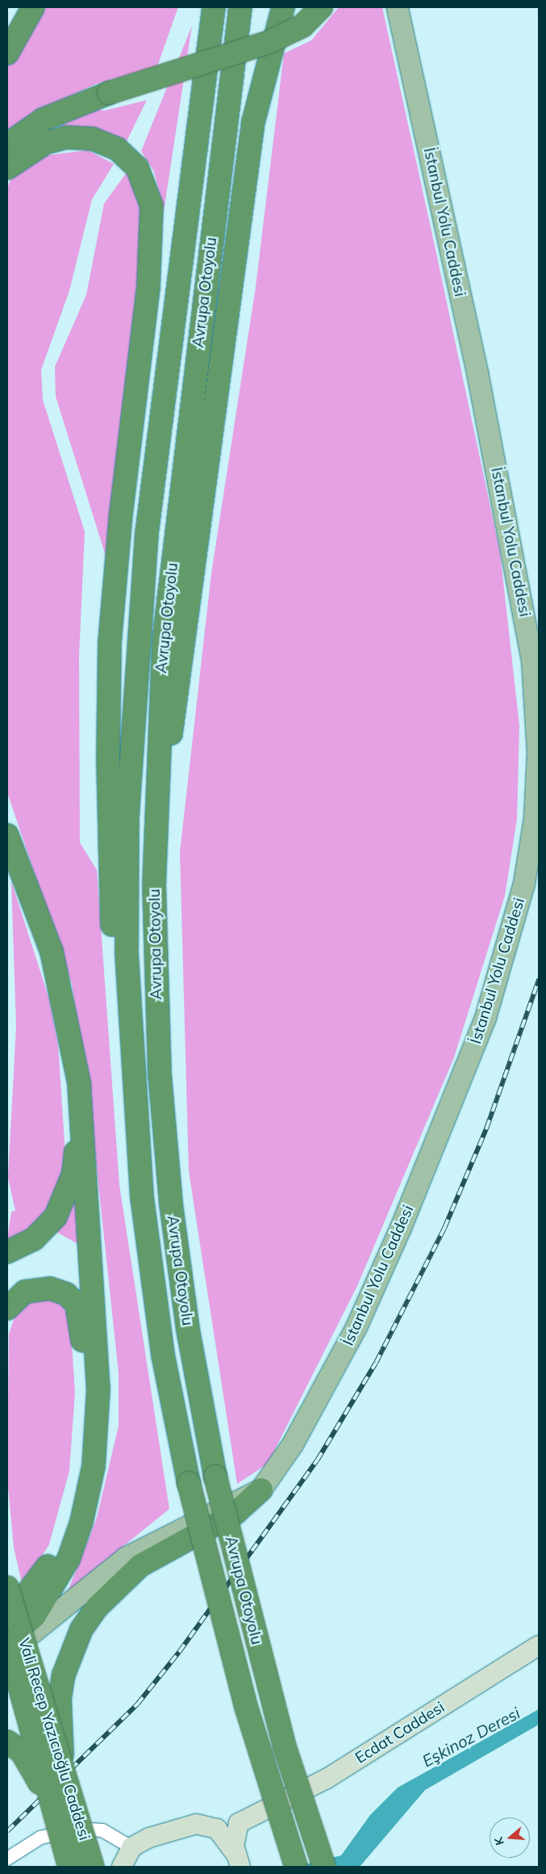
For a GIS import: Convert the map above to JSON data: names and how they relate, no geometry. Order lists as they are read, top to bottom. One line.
{"streets":{"highway":["Avrupa Otoyolu","Vali Recep Yazıcıoğlu Caddesi"],"main road":["İstanbul Yolu Caddesi","Ecdat Caddesi"]},"water":["Eşkinoz Deresi"],"north":"left"}
